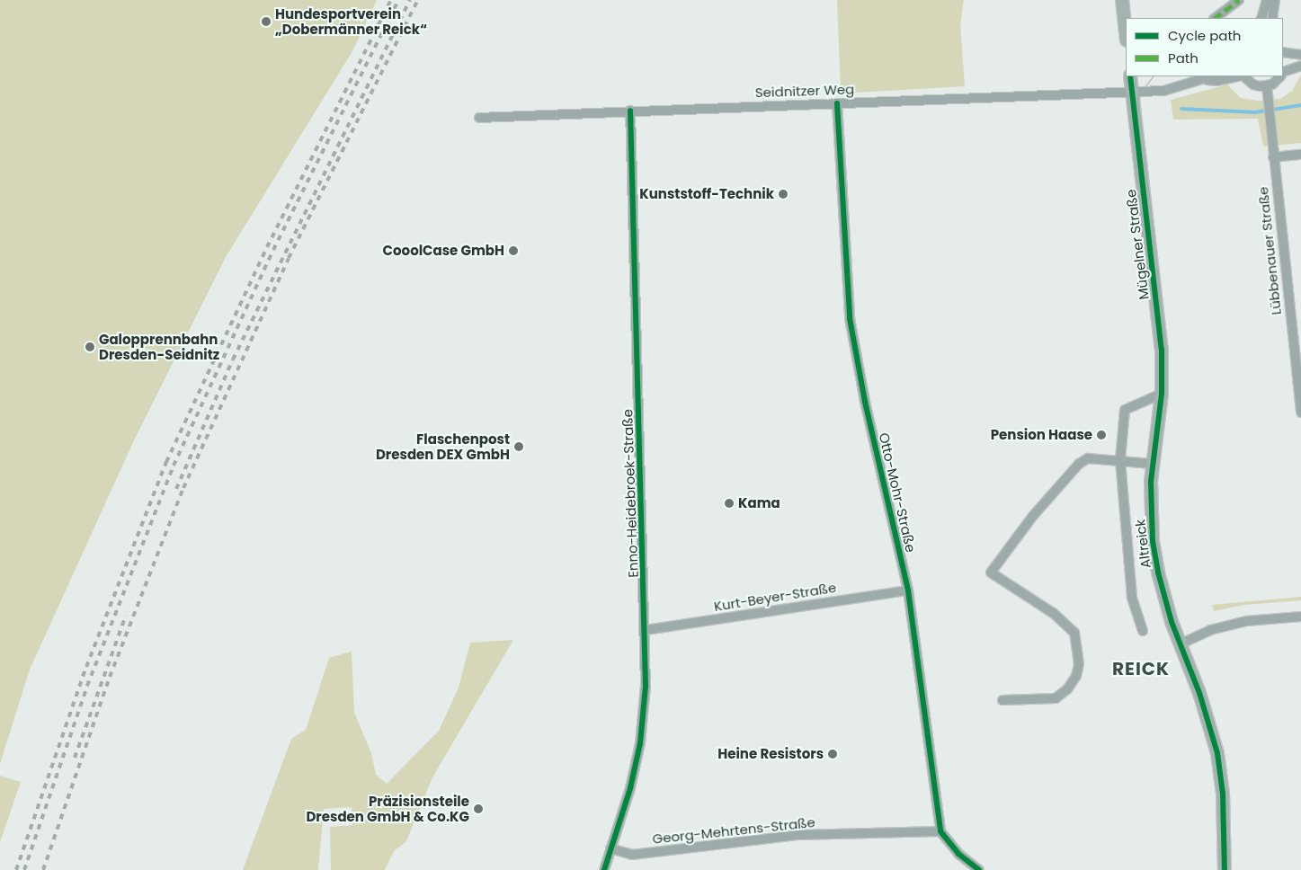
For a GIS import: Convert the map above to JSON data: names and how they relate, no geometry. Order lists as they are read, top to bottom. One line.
{"streets":{"street":["Seidnitzer Weg","Mügelner Straße","Lübbenauer Straße","Otto-Mohr-Straße","Enno-Heidebroek-Straße","Altreick","Kurt-Beyer-Straße","Georg-Mehrtens-Straße"]},"crossings":[["Seidnitzer Weg","Mügelner Straße"],["Seidnitzer Weg","Otto-Mohr-Straße"],["Seidnitzer Weg","Enno-Heidebroek-Straße"],["Mügelner Straße","Altreick"],["Otto-Mohr-Straße","Kurt-Beyer-Straße"],["Otto-Mohr-Straße","Georg-Mehrtens-Straße"],["Enno-Heidebroek-Straße","Kurt-Beyer-Straße"],["Enno-Heidebroek-Straße","Georg-Mehrtens-Straße"]],"districts":["REICK"],"places":["Hundesportverein „Dobermänner Reick“","Kunststoff-Technik","CooolCase GmbH","Galopprennbahn Dresden-Seidnitz","Pension Haase","Flaschenpost Dresden DEX GmbH","Kama","Heine Resistors","Präzisionsteile Dresden GmbH & Co.KG"],"legend":["Cycle path","Path"]}
